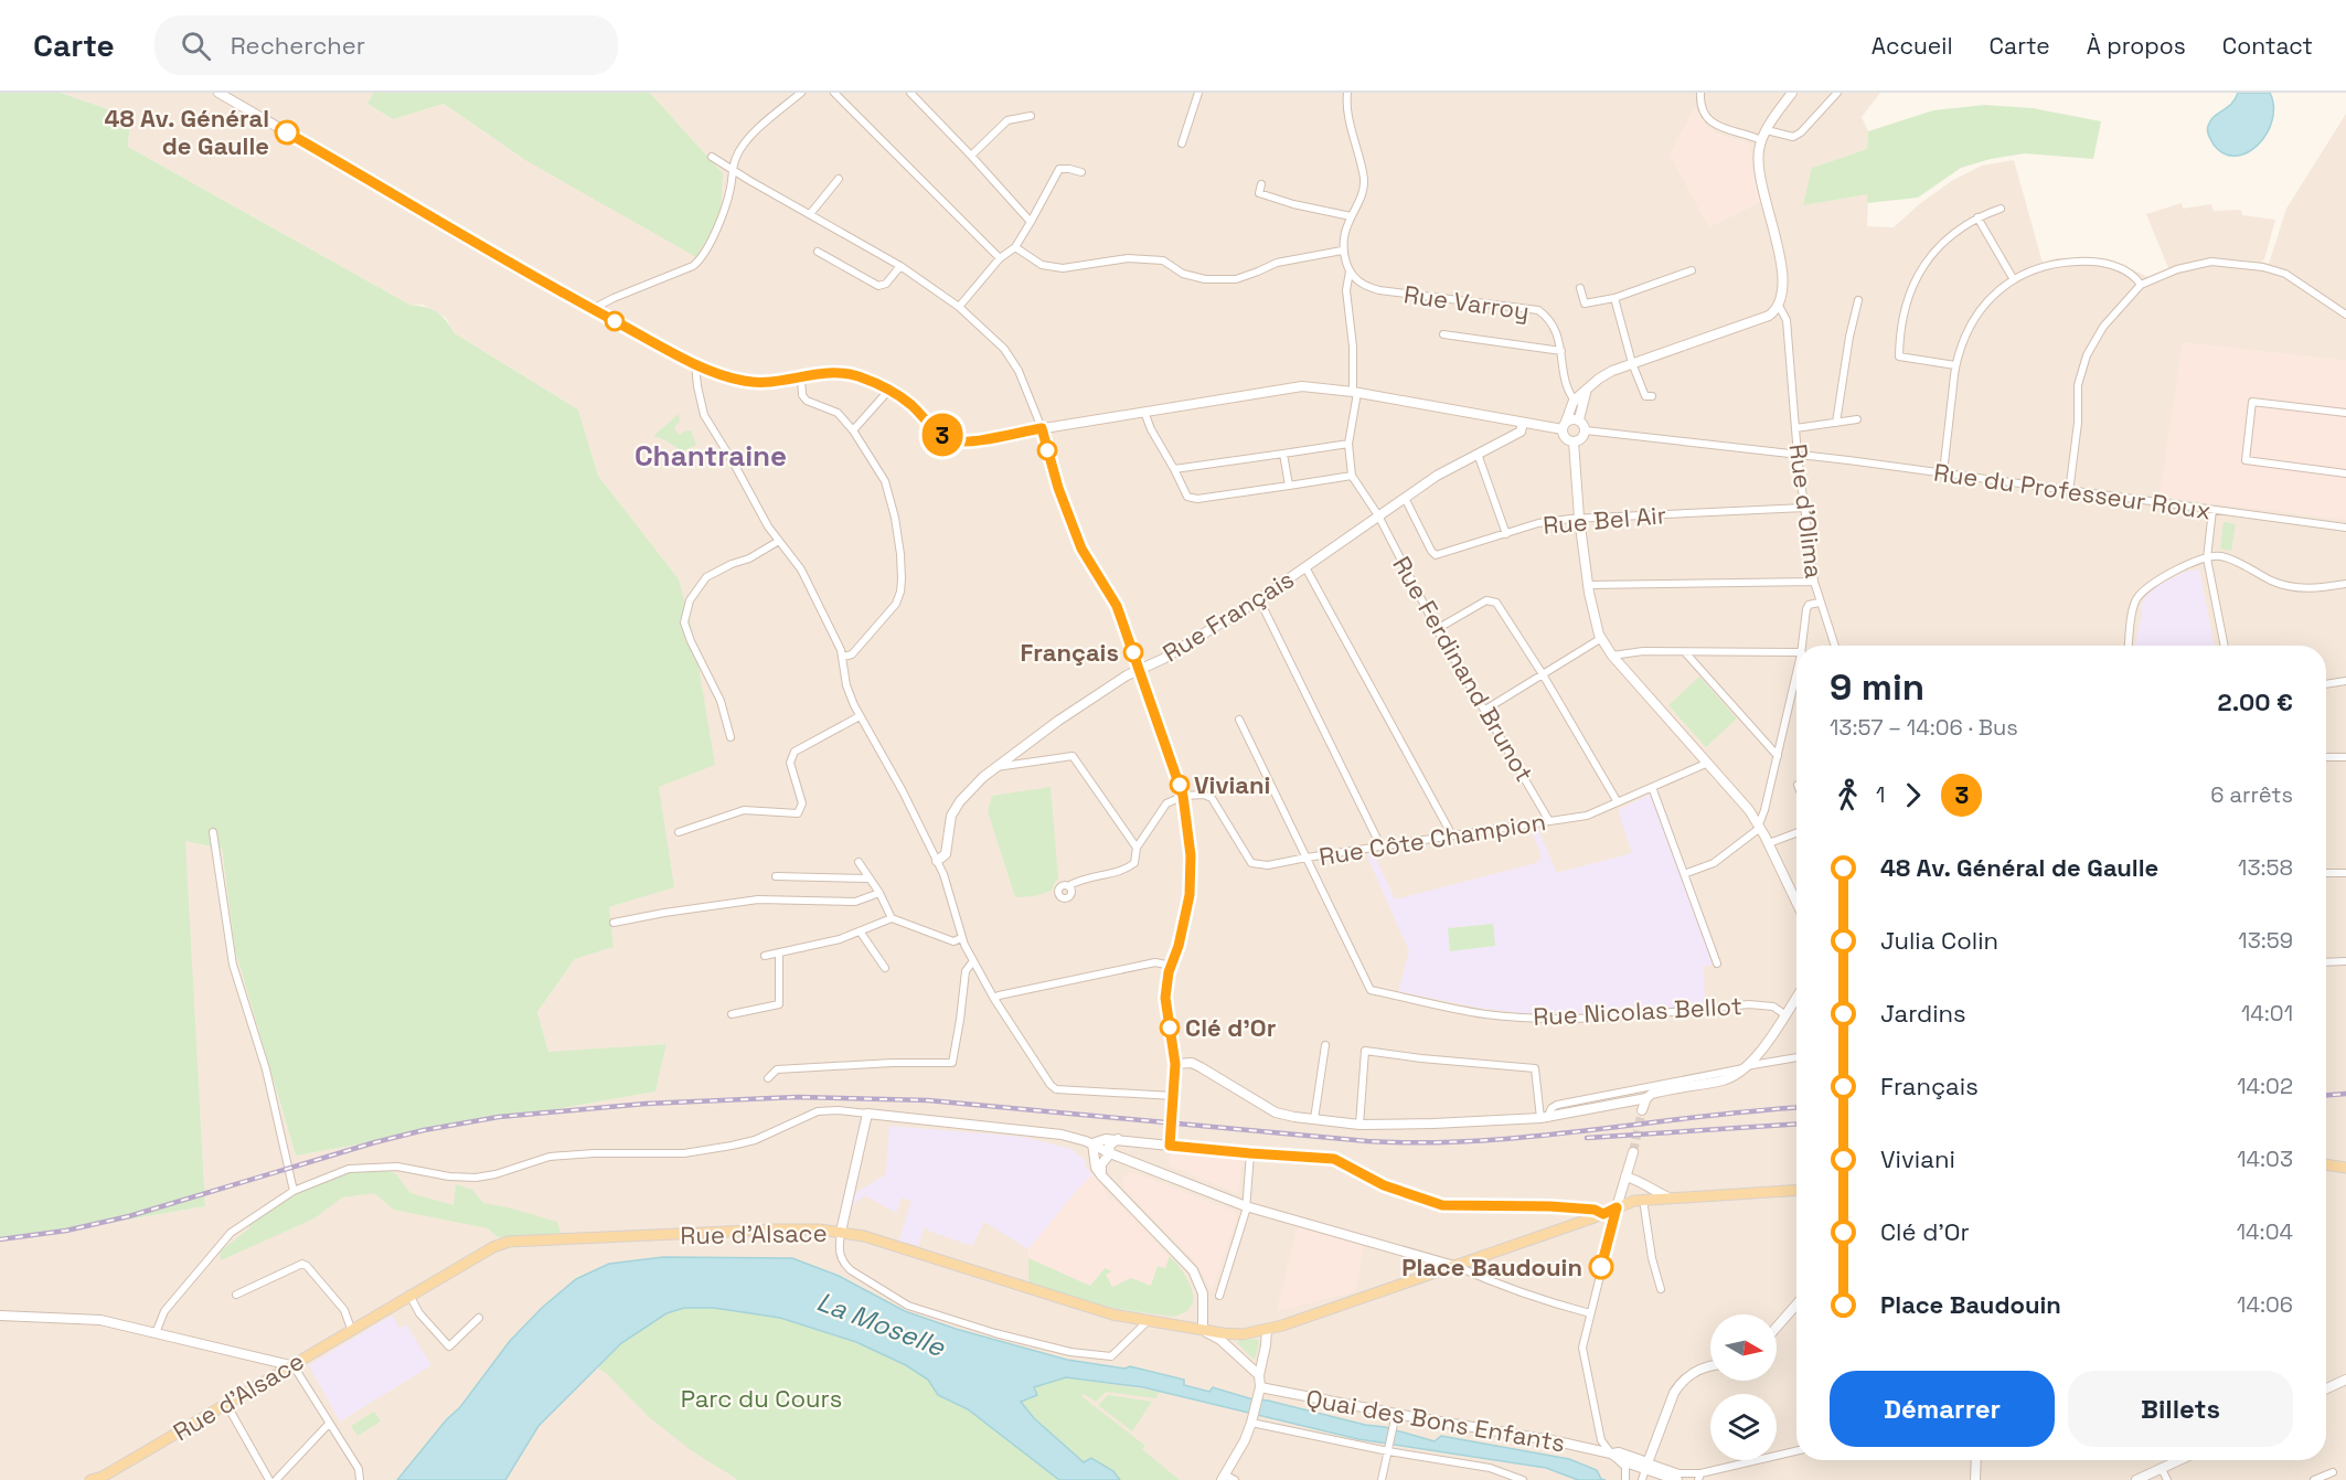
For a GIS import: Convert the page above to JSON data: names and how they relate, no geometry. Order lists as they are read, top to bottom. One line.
{"streets":{"main road":["Rue d'Alsace"],"street":["Rue Varroy","Rue du Professeur Roux","Rue d'Olima","Rue Bel Air","Rue Français","Rue Ferdinand Brunot","Rue Côte Champion","Rue Nicolas Bellot","Quai des Bons Enfants"]},"crossings":[["Rue du Professeur Roux","Rue d'Olima"],["Rue d'Olima","Rue Bel Air"],["Rue Bel Air","Rue Français"],["Rue Français","Rue Ferdinand Brunot"],["Rue Ferdinand Brunot","Rue Côte Champion"],["Rue Côte Champion","Rue Nicolas Bellot"]],"districts":["Chantraine"],"water":["La Moselle"],"parks":["Parc du Cours"],"places":["48 Av. Général de Gaulle","Français","Viviani","Clé d'Or","Place Baudouin"],"lines":["bus line 3"],"north":"right","page":{"header":"Carte","search":"Rechercher","nav":["Accueil","Carte","À propos","Contact"],"on_map":"3","heading":["9 min","13:57 – 14:06 · Bus","2.00 €"],"legs":["1","3","6 arrêts"],"list":[{"name":"48 Av. Général de Gaulle","value":"13:58"},{"name":"Julia Colin","value":"13:59"},{"name":"Jardins","value":"14:01"},{"name":"Français","value":"14:02"},{"name":"Viviani","value":"14:03"},{"name":"Clé d'Or","value":"14:04"},{"name":"Place Baudouin","value":"14:06"}],"buttons":["Démarrer","Billets"]}}
